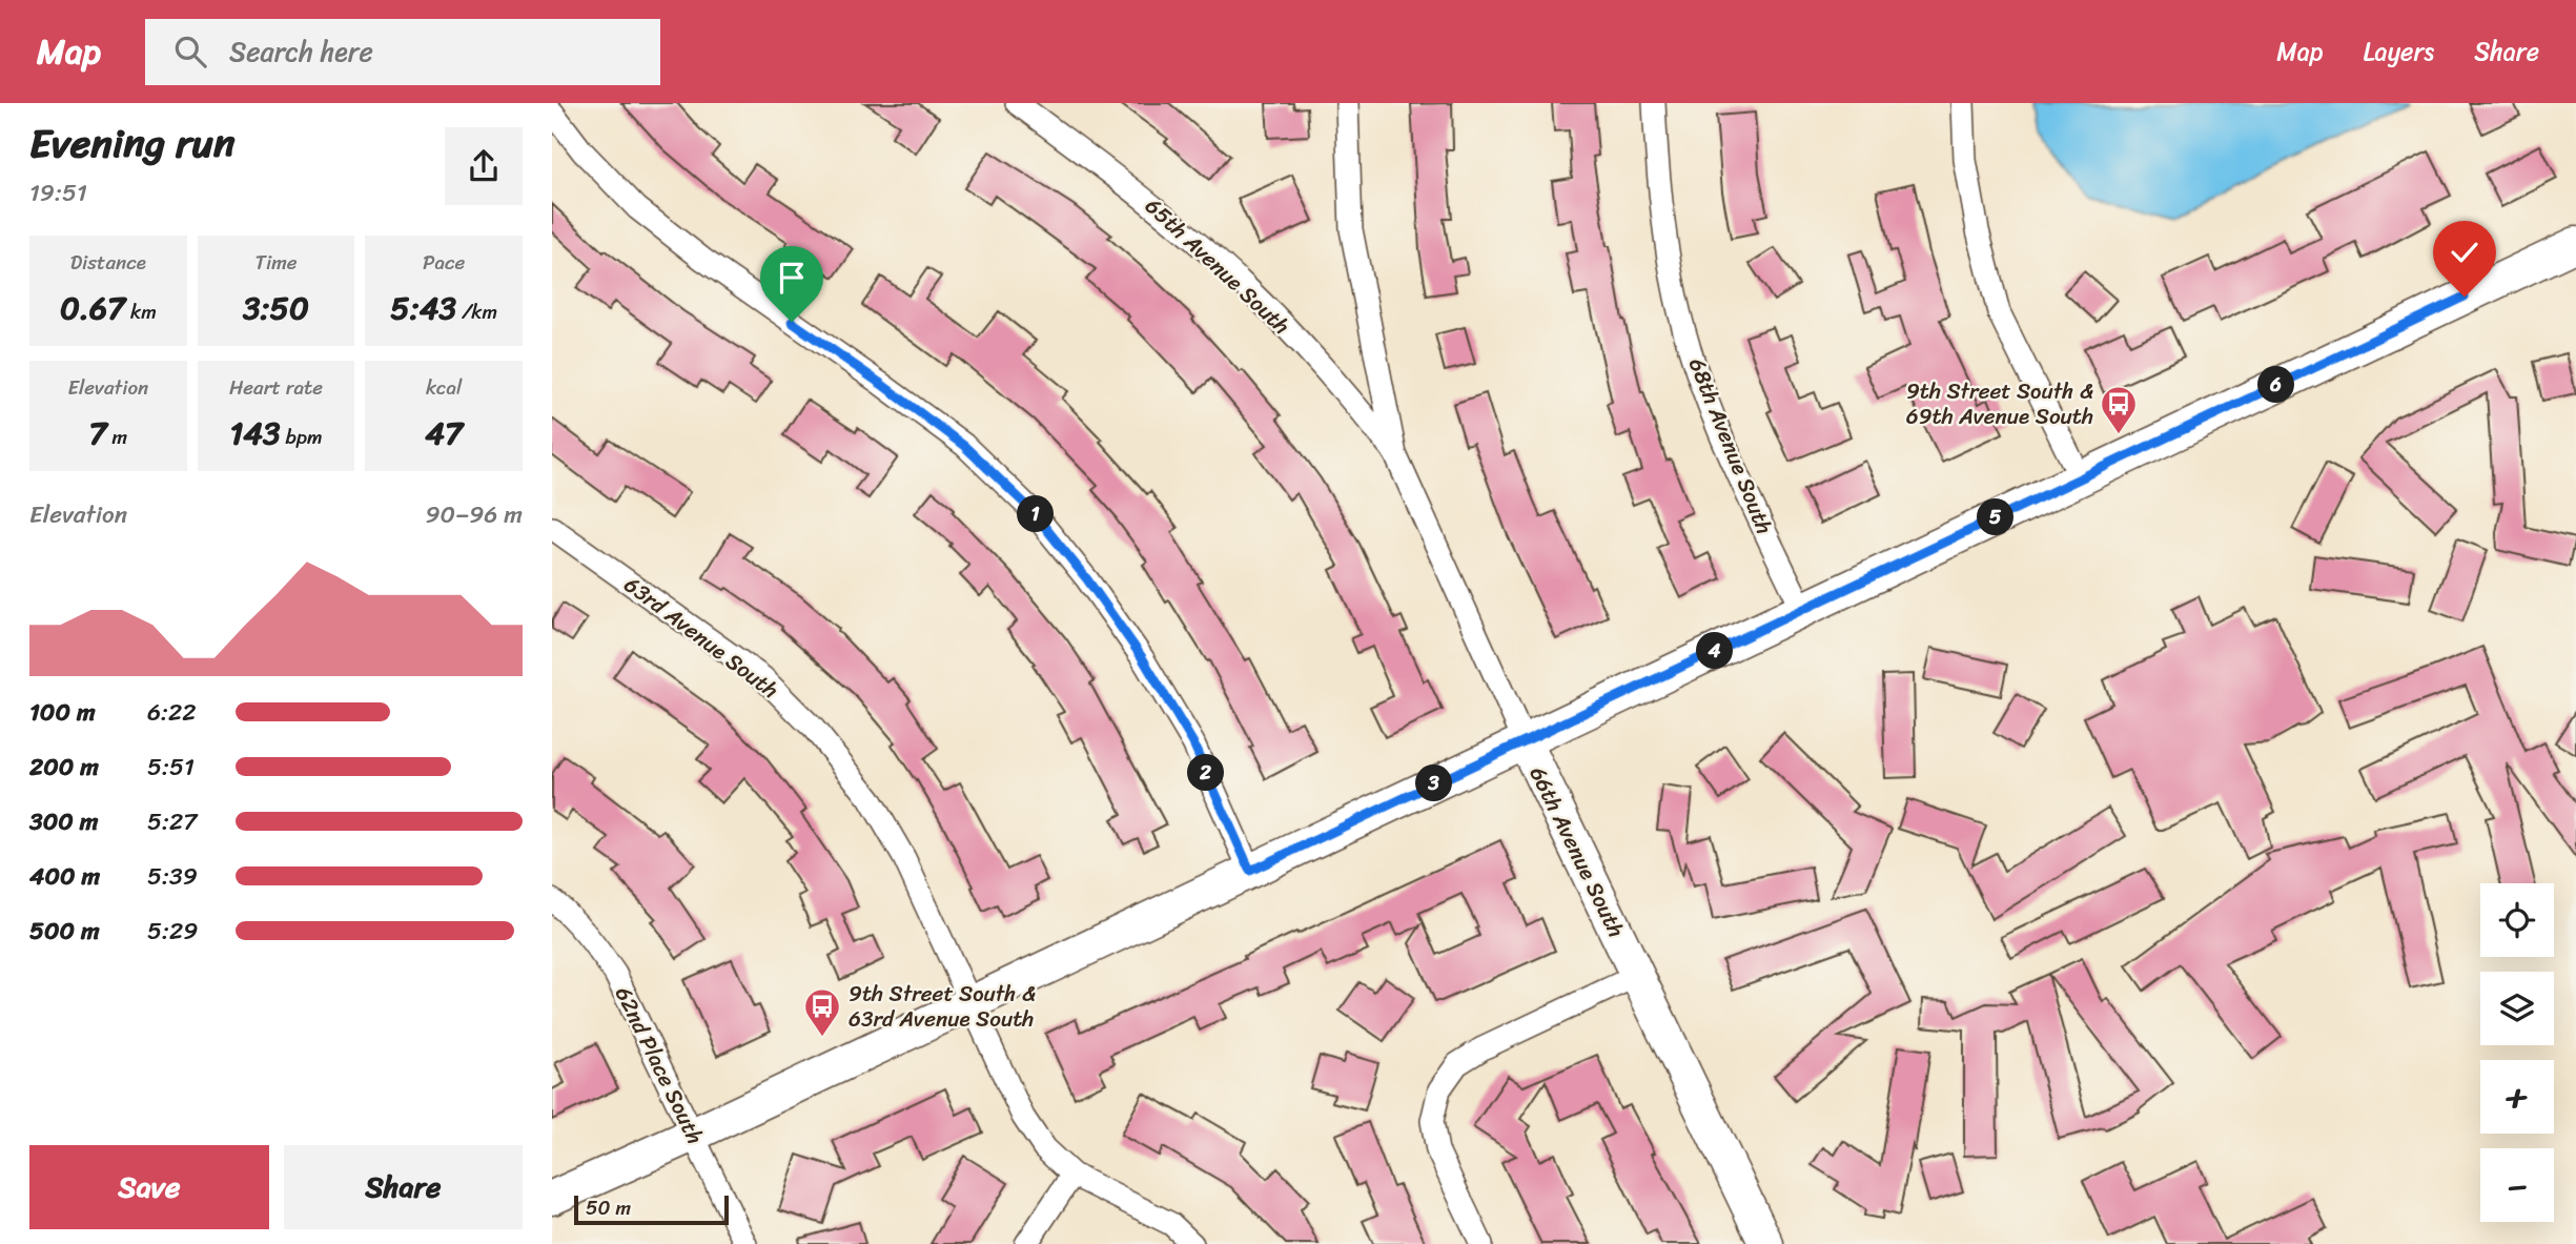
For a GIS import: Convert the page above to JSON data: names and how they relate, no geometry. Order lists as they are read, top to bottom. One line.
{"streets":{"street":["65th Avenue South","68th Avenue South","63rd Avenue South","66th Avenue South","62nd Place South"]},"crossings":[["65th Avenue South","66th Avenue South"]],"places":{"bus stop":["9th Street South & 69th Avenue South","9th Street South & 63rd Avenue South"]},"scale_bar":"50 m","page":{"header":"Map","search":"Search here","nav":["Map","Layers","Share"],"heading":["Evening run","19:51"],"stats":[["Distance","0.67 km"],["Time","3:50"],["Pace","5:43 /km"],["Elevation","7 m"],["Heart rate","143 bpm"],["kcal","47"]],"pins":["6","1","5","4","2","3"],"chart":["Elevation","90–96 m"],"list":[{"name":"100 m","note":"6:22"},{"name":"200 m","note":"5:51"},{"name":"300 m","note":"5:27"},{"name":"400 m","note":"5:39"},{"name":"500 m","note":"5:29"}],"map_buttons":["+","−"],"buttons":["Save","Share"],"scale":"50 m"}}
